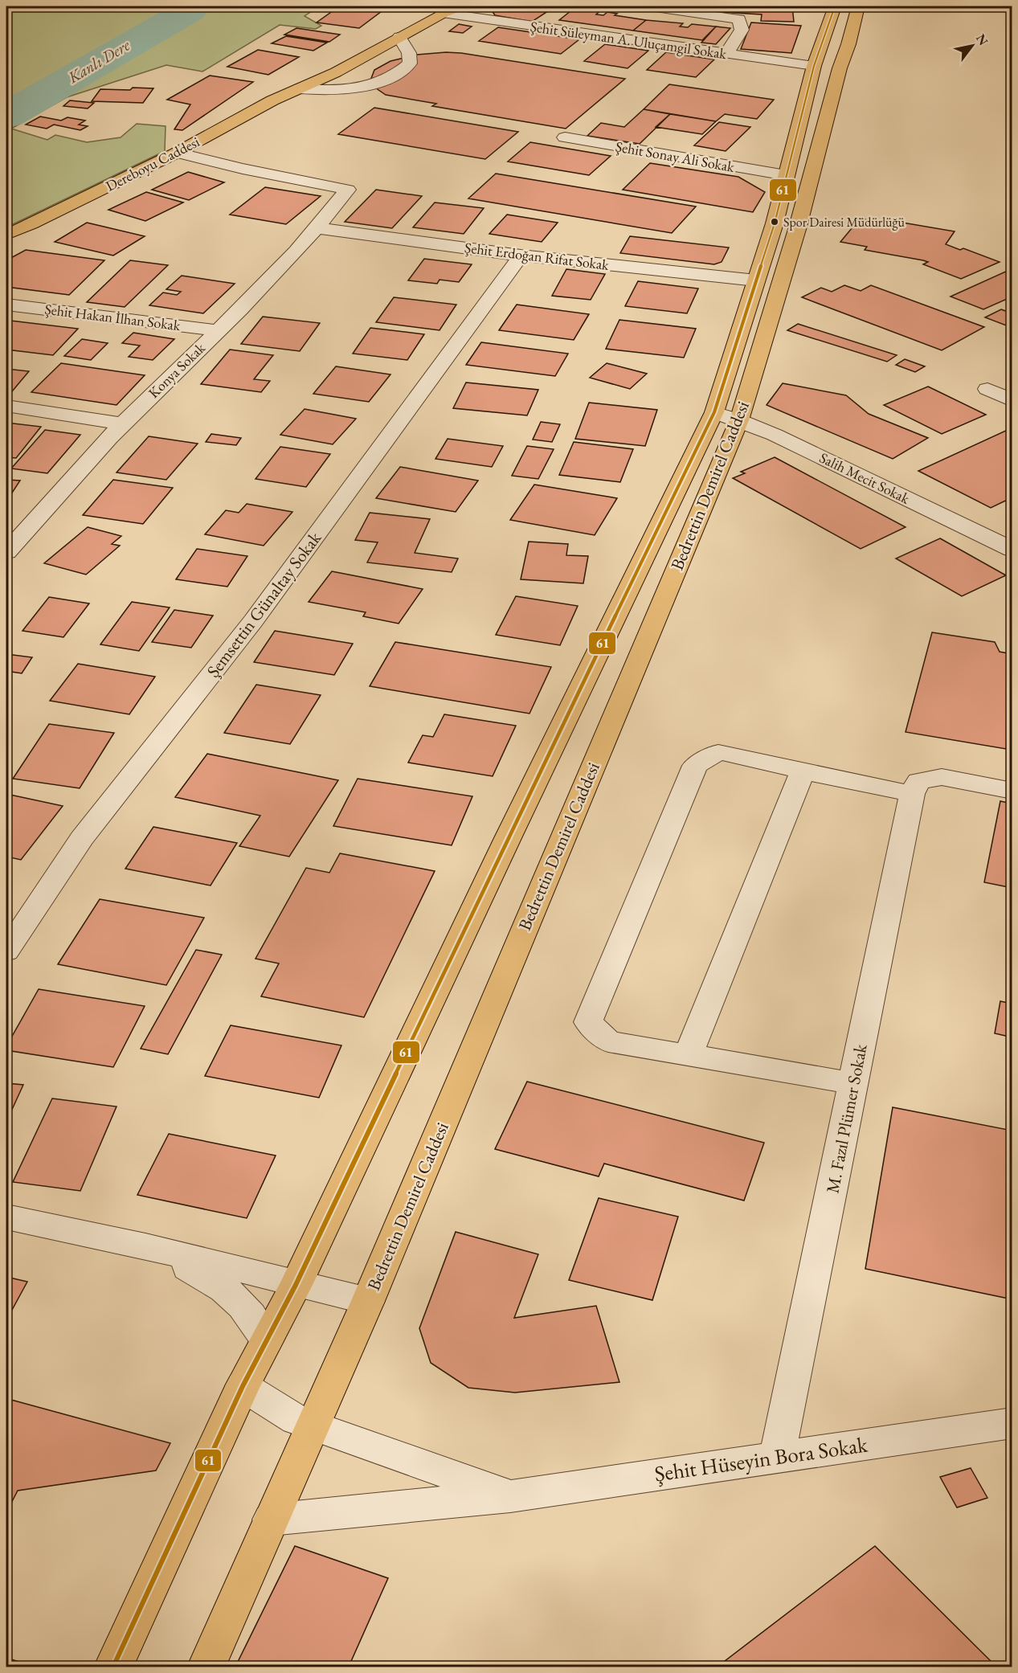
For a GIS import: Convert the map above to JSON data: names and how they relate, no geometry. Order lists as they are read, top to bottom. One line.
{"streets":{"main road":["Dereboyu Caddesi","Bedrettin Demirel Caddesi"],"street":["Şehit Süleyman A. Uluçamgil Sokak","Şehit Sonay Ali Sokak","Şehit Erdoğan Rifat Sokak","Şehit Hakan İlhan Sokak","Konya Sokak","Salih Mecit Sokak","Şemsettin Günaltay Sokak","M. Fazıl Plümer Sokak","Şehit Hüseyin Bora Sokak"]},"crossings":[["Şehit Süleyman A. Uluçamgil Sokak","Dereboyu Caddesi"],["Şehit Süleyman A. Uluçamgil Sokak","Bedrettin Demirel Caddesi"],["Şehit Sonay Ali Sokak","Bedrettin Demirel Caddesi"],["Dereboyu Caddesi","Konya Sokak"],["Şehit Erdoğan Rifat Sokak","Konya Sokak"],["Şehit Erdoğan Rifat Sokak","Bedrettin Demirel Caddesi"],["Şehit Erdoğan Rifat Sokak","Şemsettin Günaltay Sokak"],["Şehit Hakan İlhan Sokak","Konya Sokak"],["Salih Mecit Sokak","Bedrettin Demirel Caddesi"],["Bedrettin Demirel Caddesi","Şehit Hüseyin Bora Sokak"],["M. Fazıl Plümer Sokak","Şehit Hüseyin Bora Sokak"]],"water":["Kanlı Dere"],"places":["Spor Dairesi Müdürlüğü"],"lines":["transit line 61"],"north":"top right"}
